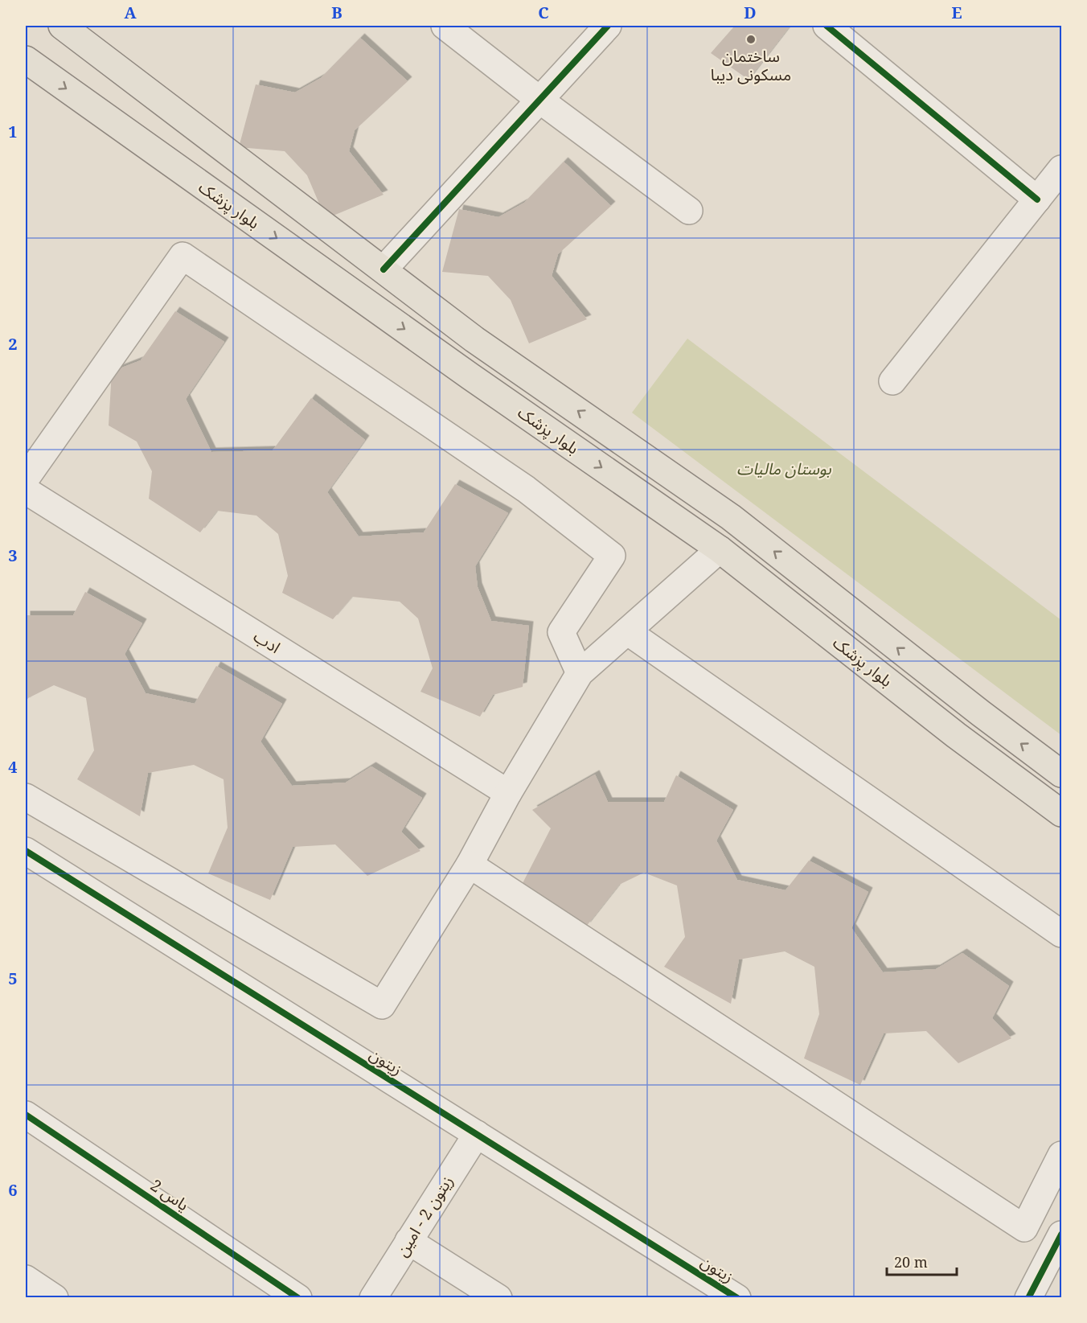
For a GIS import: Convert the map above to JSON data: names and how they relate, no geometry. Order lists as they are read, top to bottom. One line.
{"streets":{"main road":["بلوار پزشک"],"street":["ادب","زیتون","یاس 2","زیتون 2 - امین"]},"crossings":[["زیتون","زیتون 2 - امین"]],"parks":["بوستان مالیات"],"places":["ساختمان مسکونی دیبا"],"scale_bar":"20 m","grid":{"columns":["A","B","C","D","E"],"rows":["1","2","3","4","5","6"]}}
